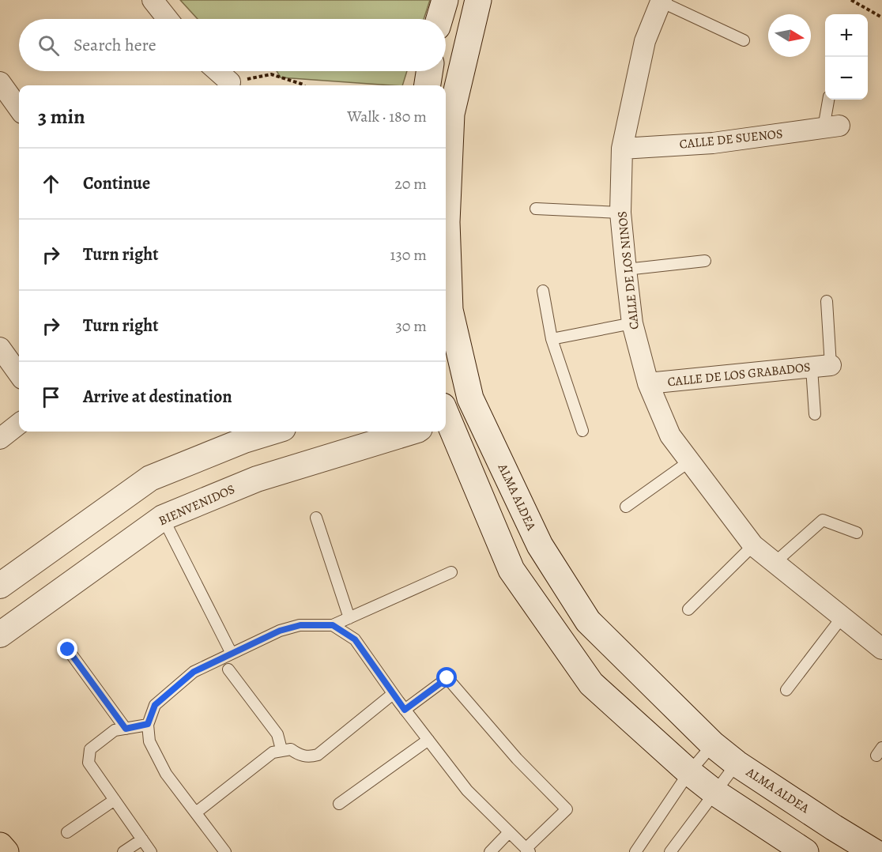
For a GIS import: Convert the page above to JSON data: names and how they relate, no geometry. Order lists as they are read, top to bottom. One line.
{"streets":{"main road":["ALMA ALDEA"],"street":["CALLE DE SUENOS","CALLE DE LOS NINOS","CALLE DE LOS GRABADOS","BIENVENIDOS"]},"crossings":[["CALLE DE SUENOS","CALLE DE LOS NINOS"],["CALLE DE LOS NINOS","CALLE DE LOS GRABADOS"]],"north":"right","page":{"map_buttons":["+","−"],"search":"Search here","heading":["3 min","Walk · 180 m"],"list":[["Continue","20 m"],["Turn right","130 m"],["Turn right","30 m"],"Arrive at destination"]}}
